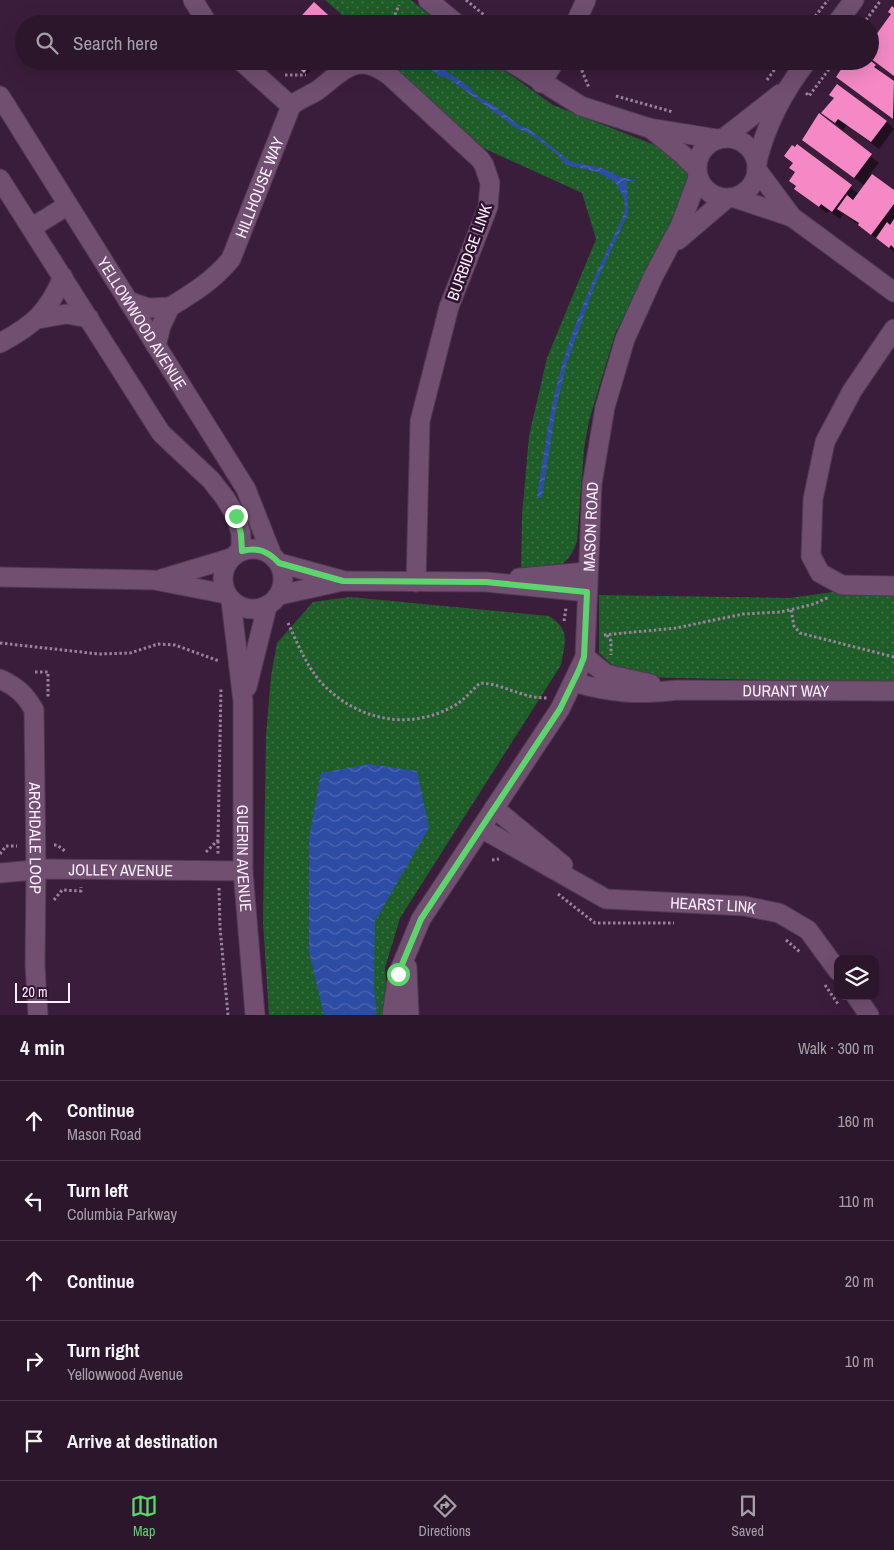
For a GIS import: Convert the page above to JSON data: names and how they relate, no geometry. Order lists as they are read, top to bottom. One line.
{"streets":{"street":["HILLHOUSE WAY","BURBIDGE LINK","YELLOWWOOD AVENUE","MASON ROAD","DURANT WAY","ARCHDALE LOOP","GUERIN AVENUE","JOLLEY AVENUE","HEARST LINK"]},"crossings":[["HILLHOUSE WAY","BURBIDGE LINK"],["YELLOWWOOD AVENUE","GUERIN AVENUE"],["MASON ROAD","DURANT WAY"],["MASON ROAD","HEARST LINK"],["ARCHDALE LOOP","JOLLEY AVENUE"],["GUERIN AVENUE","JOLLEY AVENUE"]],"scale_bar":"20 m","page":{"search":"Search here","scale":"20 m","heading":["4 min","Walk · 300 m"],"list":[["Continue","Mason Road","160 m"],["Turn left","Columbia Parkway","110 m"],["Continue","20 m"],["Turn right","Yellowwood Avenue","10 m"],"Arrive at destination"],"nav":["Map","Directions","Saved"]}}
